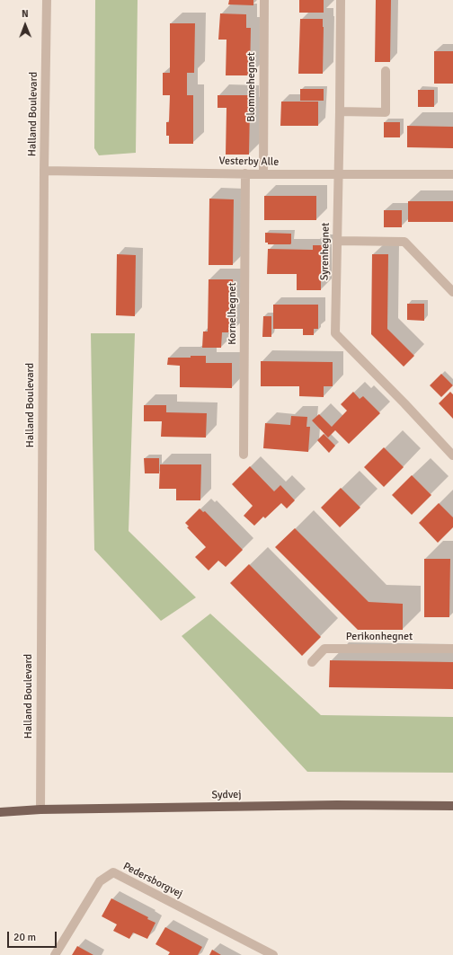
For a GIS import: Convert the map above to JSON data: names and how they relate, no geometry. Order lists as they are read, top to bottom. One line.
{"streets":{"main road":["Sydvej"],"street":["Blommehegnet","Halland Boulevard","Vesterby Alle","Syrenhegnet","Kornelhegnet","Perikonhegnet","Pedersborgvej"]},"crossings":[["Blommehegnet","Vesterby Alle"],["Halland Boulevard","Vesterby Alle"],["Halland Boulevard","Sydvej"],["Vesterby Alle","Syrenhegnet"],["Vesterby Alle","Kornelhegnet"]],"scale_bar":"20 m","north":"top"}
